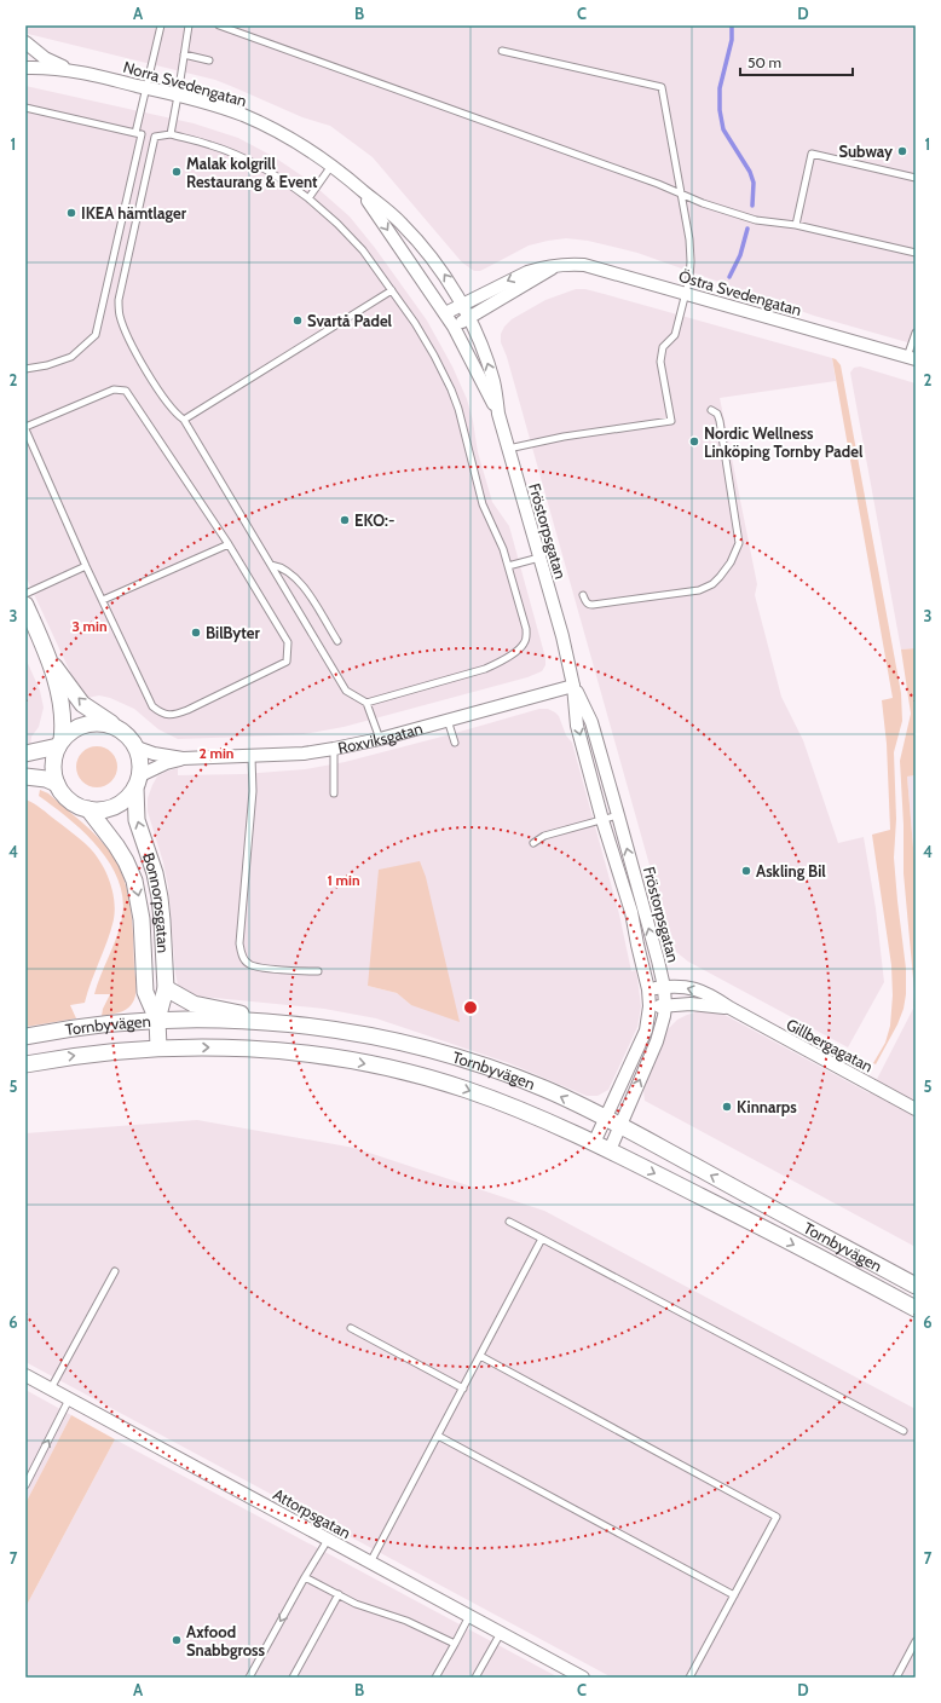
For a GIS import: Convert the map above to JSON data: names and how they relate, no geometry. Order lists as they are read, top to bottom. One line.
{"streets":{"main road":["Bonnorpsgatan","Tornbyvägen"],"street":["Norra Svedengatan","Östra Svedengatan","Fröstorpsgatan","Roxviksgatan","Gillbergagatan","Attorpsgatan"]},"crossings":[["Norra Svedengatan","Östra Svedengatan"],["Norra Svedengatan","Fröstorpsgatan"],["Östra Svedengatan","Fröstorpsgatan"],["Fröstorpsgatan","Roxviksgatan"],["Fröstorpsgatan","Tornbyvägen"],["Fröstorpsgatan","Gillbergagatan"],["Roxviksgatan","Bonnorpsgatan"],["Bonnorpsgatan","Tornbyvägen"]],"places":["Subway","Malak kolgrill Restaurang & Event","IKEA hämtlager","Svartå Padel","Nordic Wellness Linköping Tornby Padel","EKO:-","BilByter","Askling Bil","Kinnarps","Axfood Snabbgross"],"scale_bar":"50 m","grid":{"columns":["A","B","C","D"],"rows":["1","2","3","4","5","6","7"]},"rings":["3 min","2 min","1 min"]}
